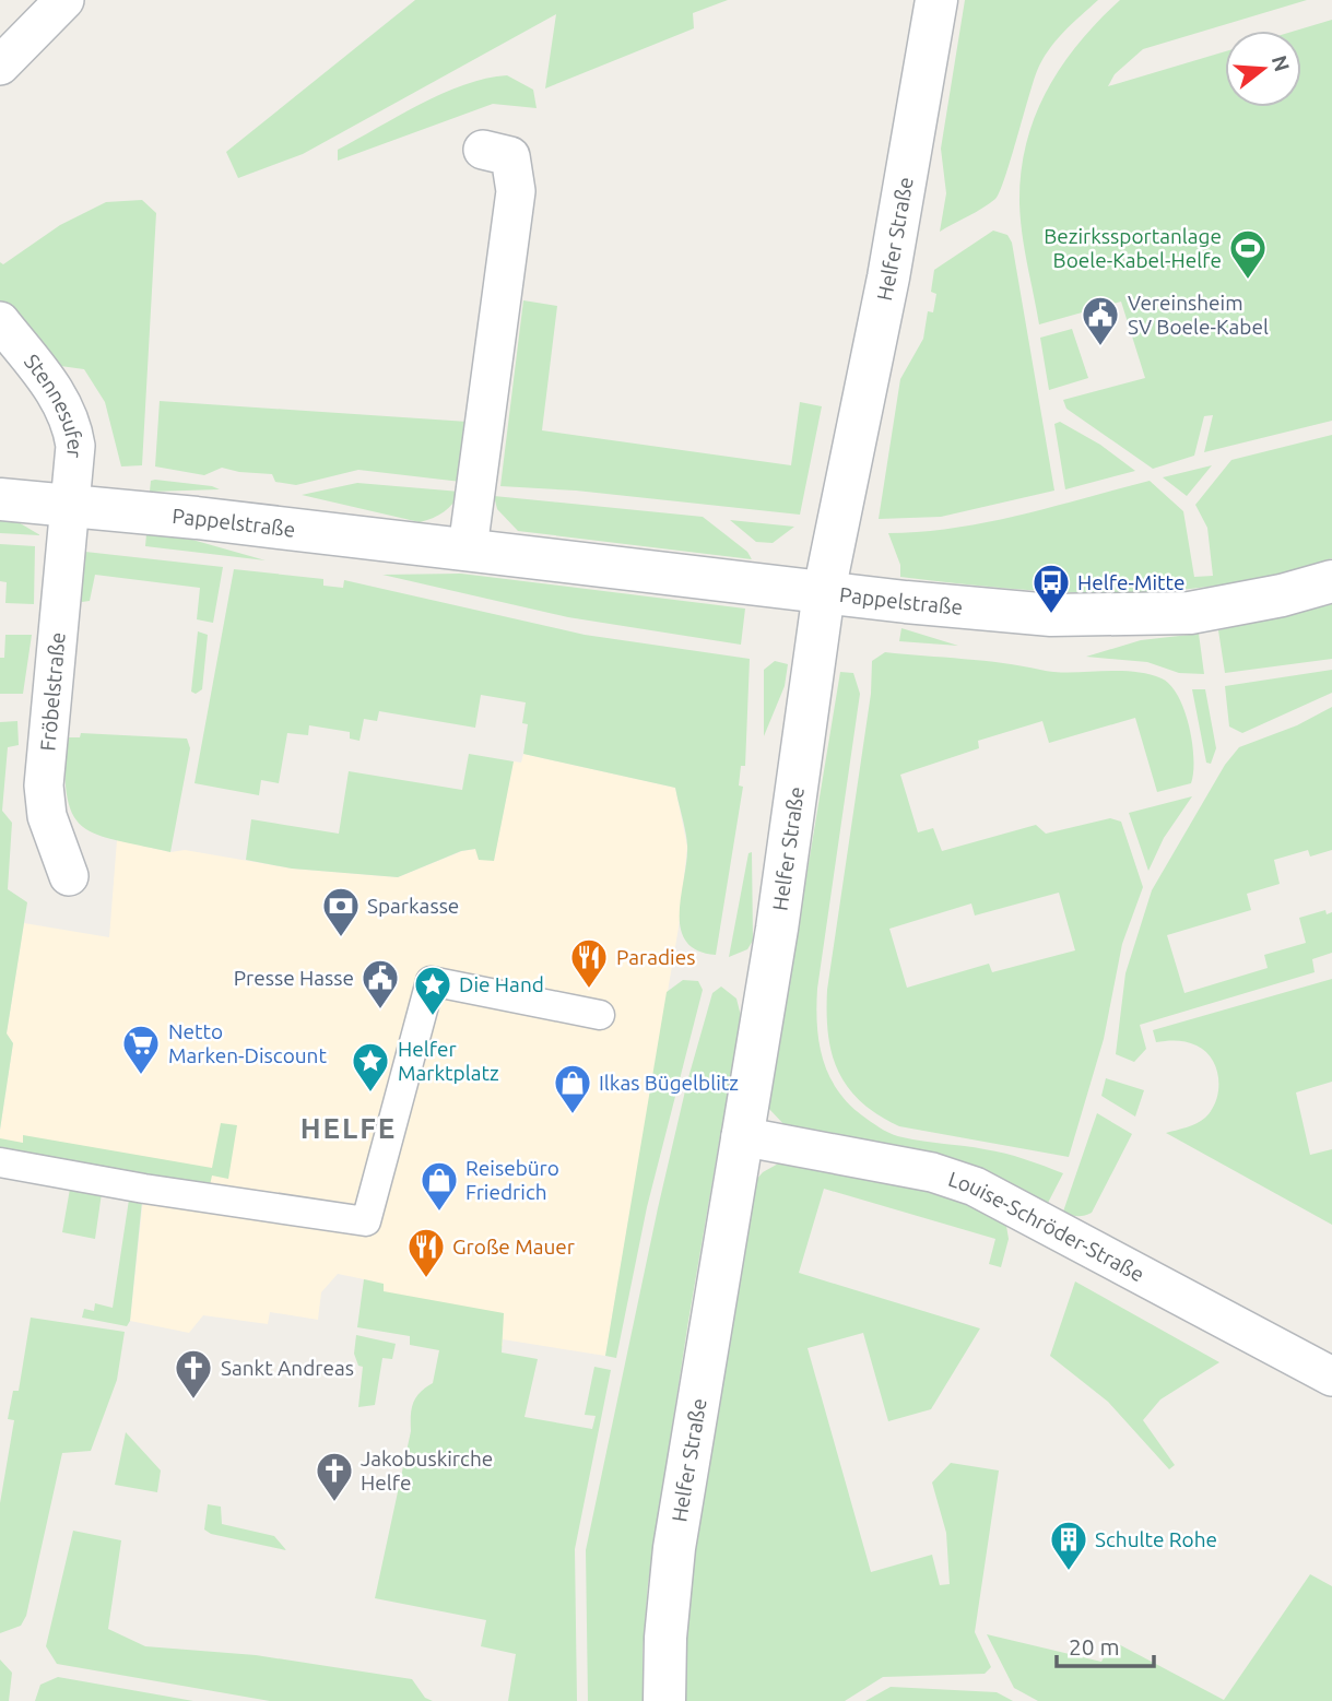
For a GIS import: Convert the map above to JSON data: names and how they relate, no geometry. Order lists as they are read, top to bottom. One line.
{"streets":{"street":["Helfer Straße","Stennesufer","Pappelstraße","Fröbelstraße","Louise-Schröder-Straße"]},"crossings":[["Helfer Straße","Pappelstraße"],["Helfer Straße","Louise-Schröder-Straße"],["Stennesufer","Pappelstraße"],["Stennesufer","Fröbelstraße"],["Pappelstraße","Fröbelstraße"]],"districts":["HELFE"],"places":{"sports":["Bezirkssportanlage Boele-Kabel-Helfe"],"public building":["Vereinsheim SV Boele-Kabel","Presse Hasse"],"bus stop":["Helfe-Mitte"],"bank":["Sparkasse"],"restaurant":["Paradies","Große Mauer"],"place":["Die Hand","Helfer Marktplatz"],"supermarket":["Netto Marken-Discount"],"shop":["Ilkas Bügelblitz","Reisebüro Friedrich"],"church":["Sankt Andreas","Jakobuskirche Helfe"],"building":["Schulte Rohe"]},"scale_bar":"20 m","north":"right"}
